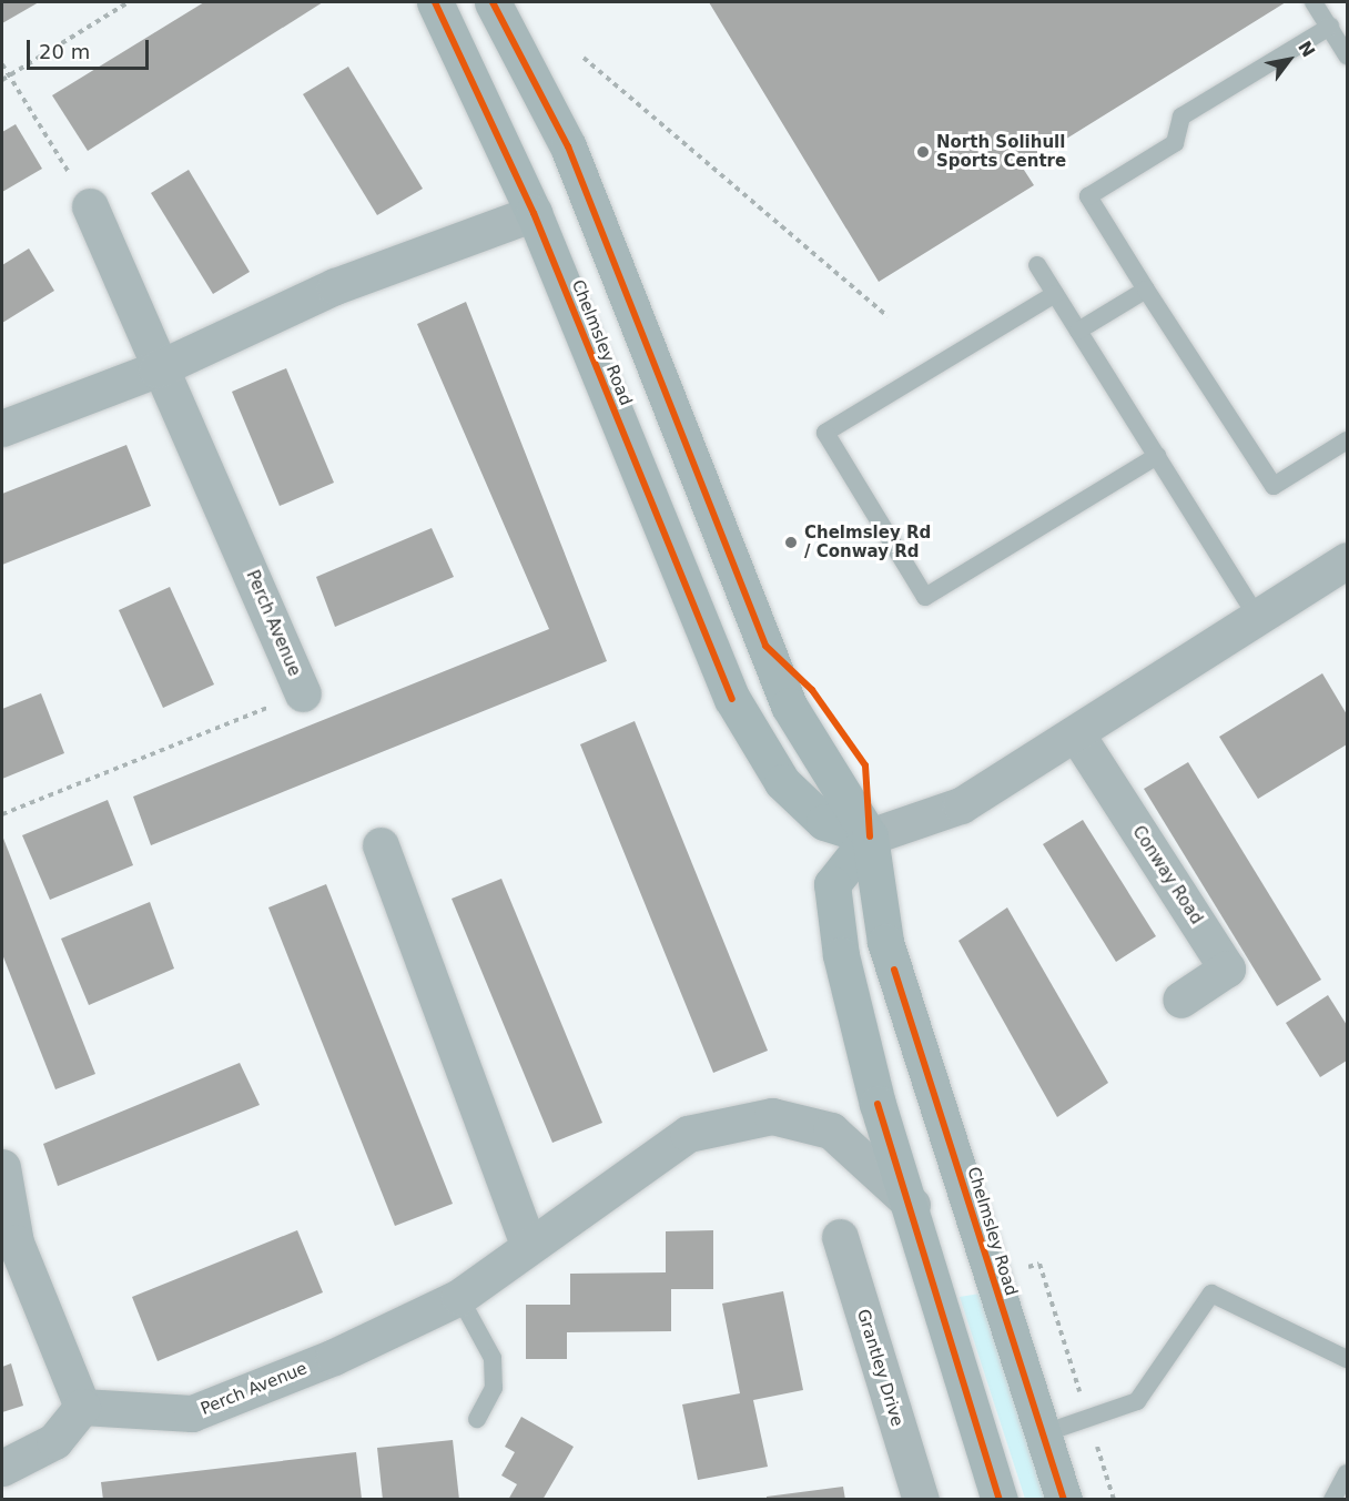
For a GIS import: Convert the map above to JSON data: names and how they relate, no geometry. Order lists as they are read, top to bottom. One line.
{"streets":{"street":["Chelmsley Road","Perch Avenue","Conway Road","Grantley Drive"]},"places":["North Solihull Sports Centre","Chelmsley Rd / Conway Rd"],"scale_bar":"20 m","north":"top right"}
